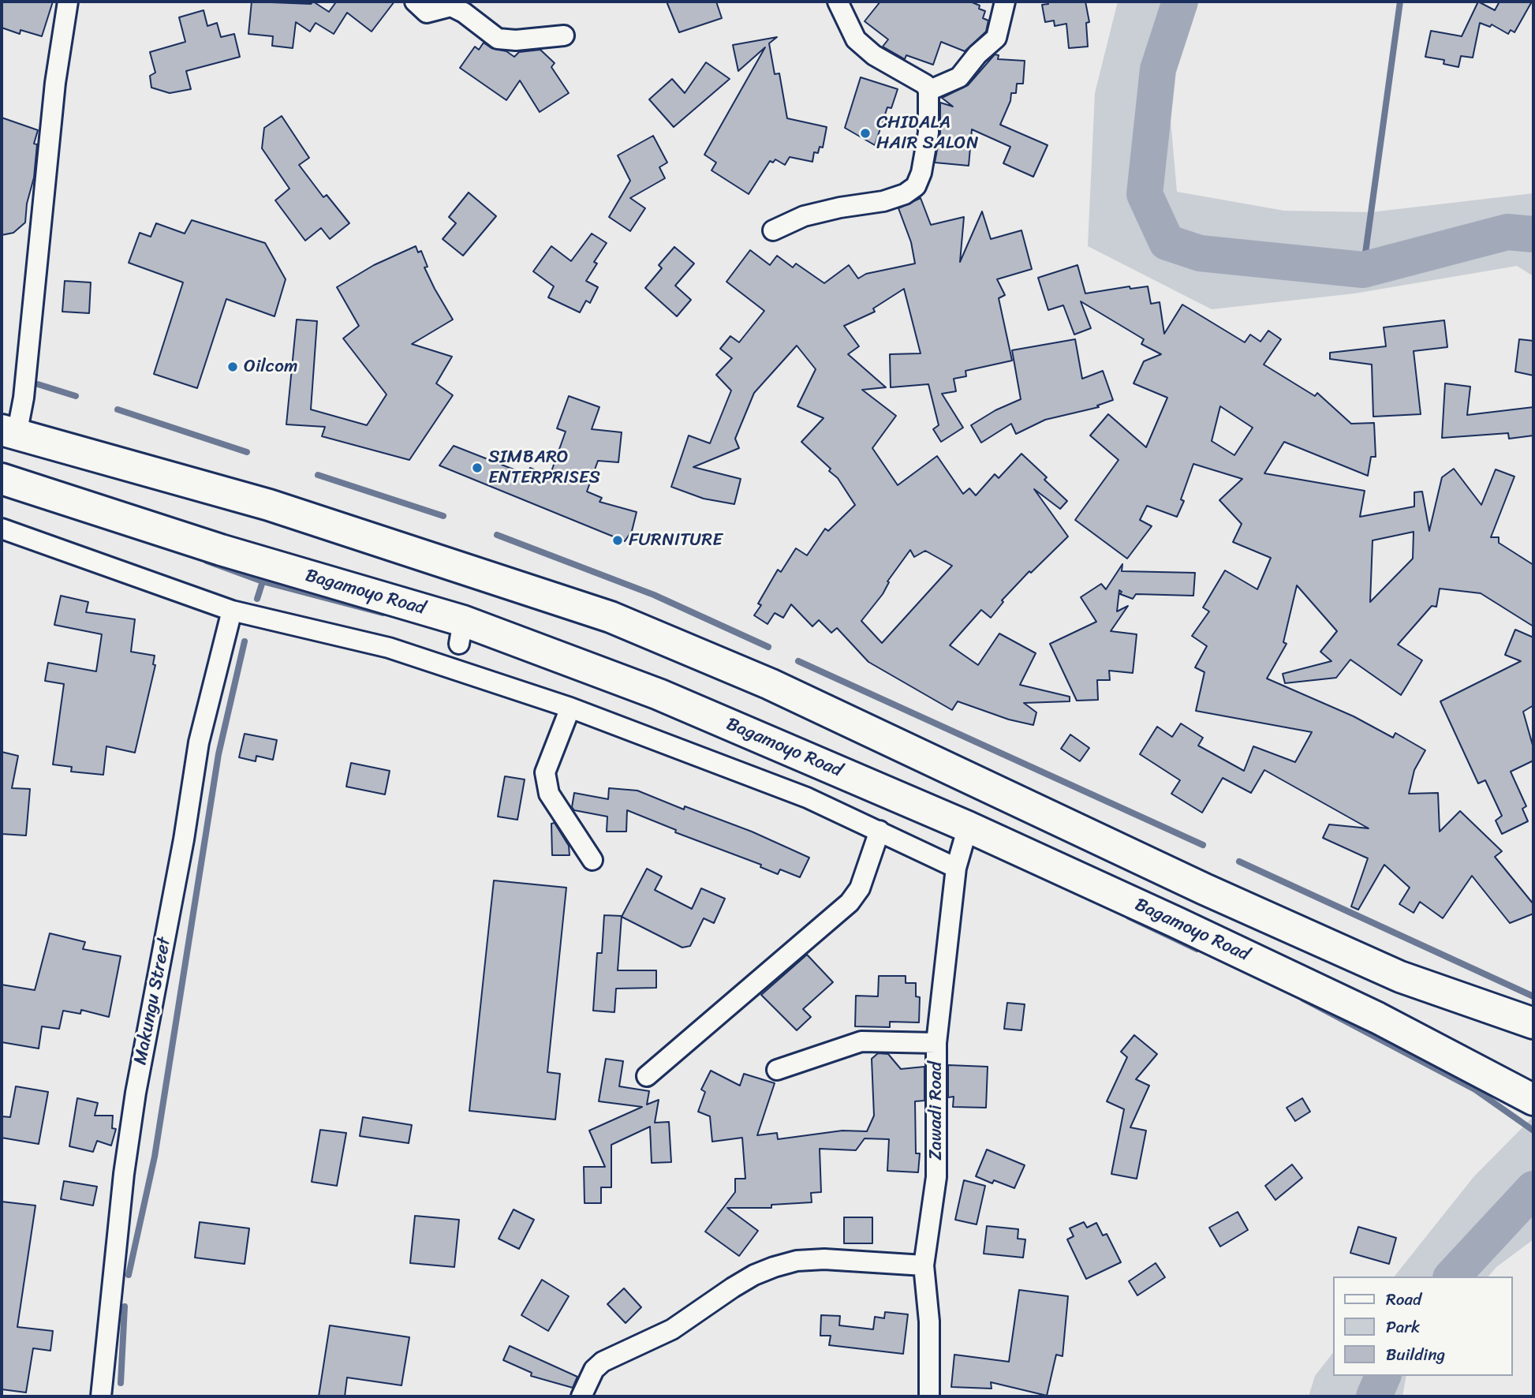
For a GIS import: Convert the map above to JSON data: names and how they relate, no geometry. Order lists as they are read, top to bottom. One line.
{"streets":{"highway":["Bagamoyo Road"],"street":["Makungu Street","Zawadi Road"]},"crossings":[["Bagamoyo Road","Zawadi Road"]],"places":["CHIDALA HAIR SALON","Oilcom","SIMBARO ENTERPRISES","FURNITURE"],"legend":["Road","Park","Building"]}
